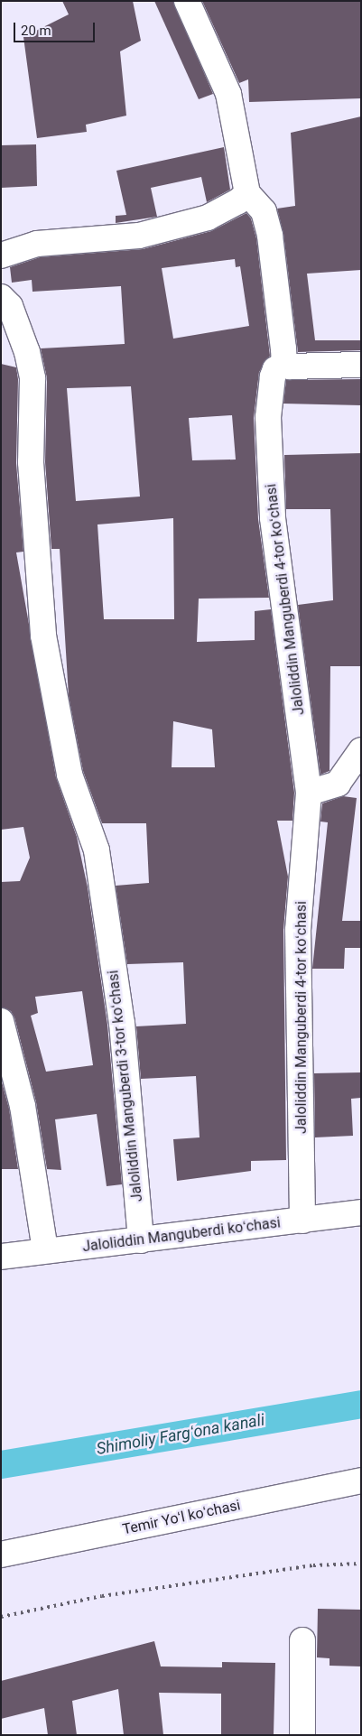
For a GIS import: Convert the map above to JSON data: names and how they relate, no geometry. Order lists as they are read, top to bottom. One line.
{"streets":{"street":["Jaloliddin Manguberdi 4-tor koʻchasi","Jaloliddin Manguberdi 3-tor koʻchasi","Jaloliddin Manguberdi koʻchasi","Temir Yoʻl koʻchasi"]},"crossings":[["Jaloliddin Manguberdi 4-tor koʻchasi","Jaloliddin Manguberdi koʻchasi"],["Jaloliddin Manguberdi 3-tor koʻchasi","Jaloliddin Manguberdi koʻchasi"]],"water":["Shimoliy Fargʻona kanali"],"scale_bar":"20 m"}
